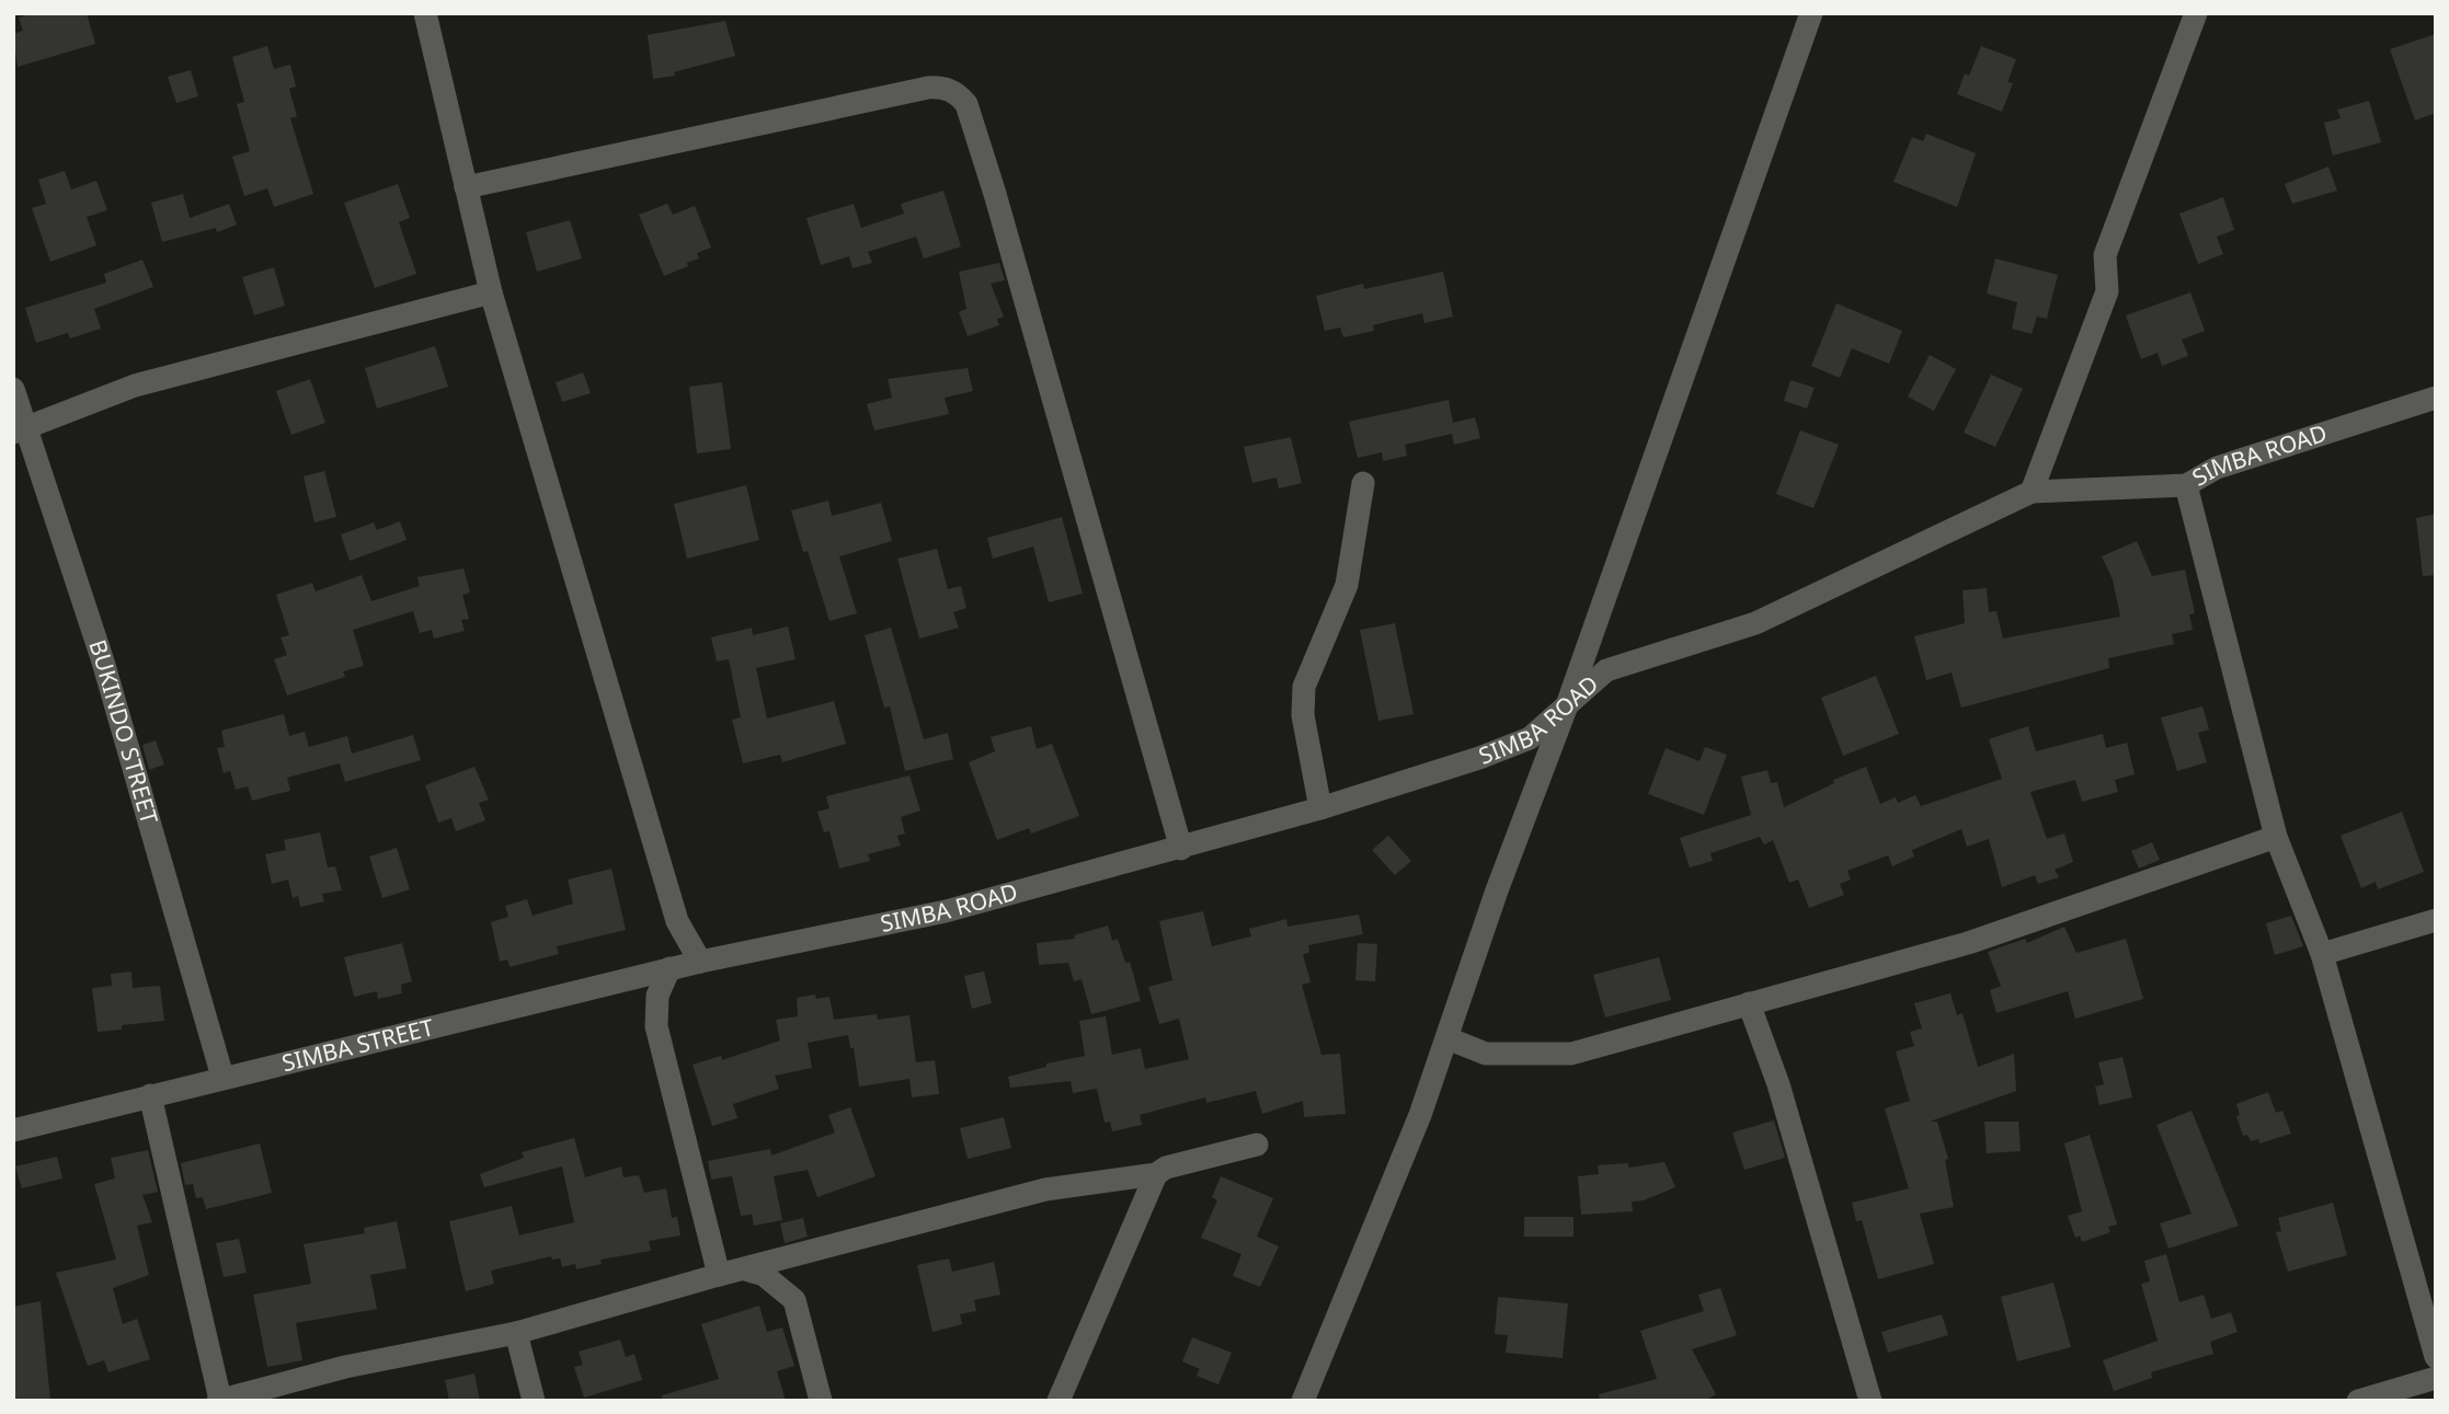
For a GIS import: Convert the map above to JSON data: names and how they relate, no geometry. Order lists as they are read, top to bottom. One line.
{"streets":{"street":["SIMBA ROAD","BUKINDO STREET","SIMBA STREET"]},"crossings":[["SIMBA ROAD","SIMBA STREET"],["BUKINDO STREET","SIMBA STREET"]]}
